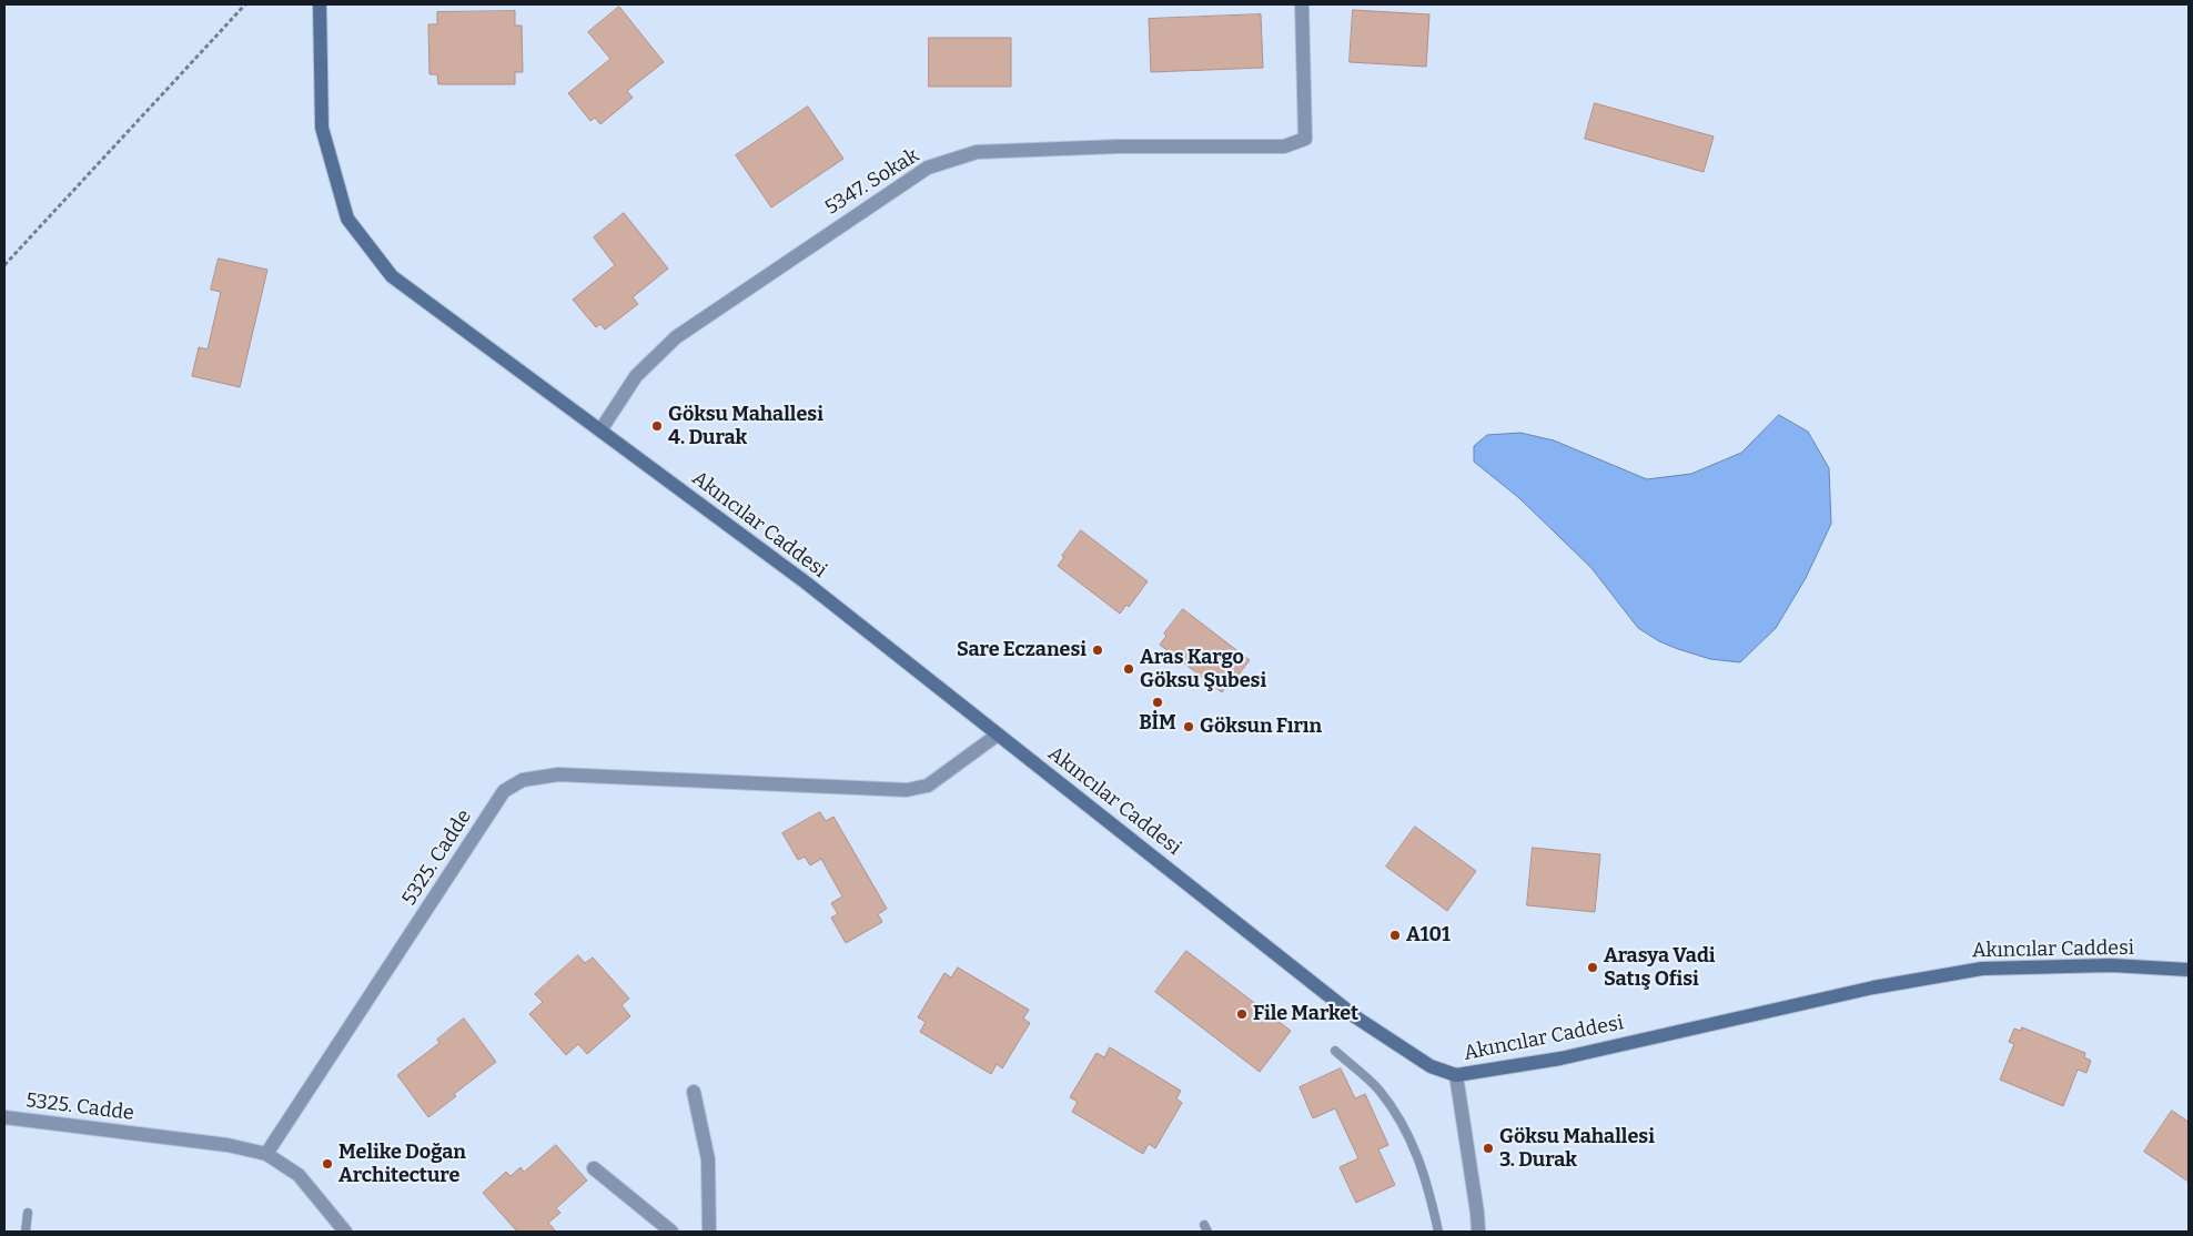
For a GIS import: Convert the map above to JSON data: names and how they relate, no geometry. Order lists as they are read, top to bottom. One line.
{"streets":{"street":["5347. Sokak","Akıncılar Caddesi","5325. Cadde"]},"crossings":[["5347. Sokak","Akıncılar Caddesi"],["Akıncılar Caddesi","5325. Cadde"]],"places":["Göksu Mahallesi 4. Durak","Sare Eczanesi","Aras Kargo Göksu Şubesi","BİM","Göksun Fırın","A101","Arasya Vadi Satış Ofisi","File Market","Göksu Mahallesi 3. Durak","Melike Doğan Architecture"]}
